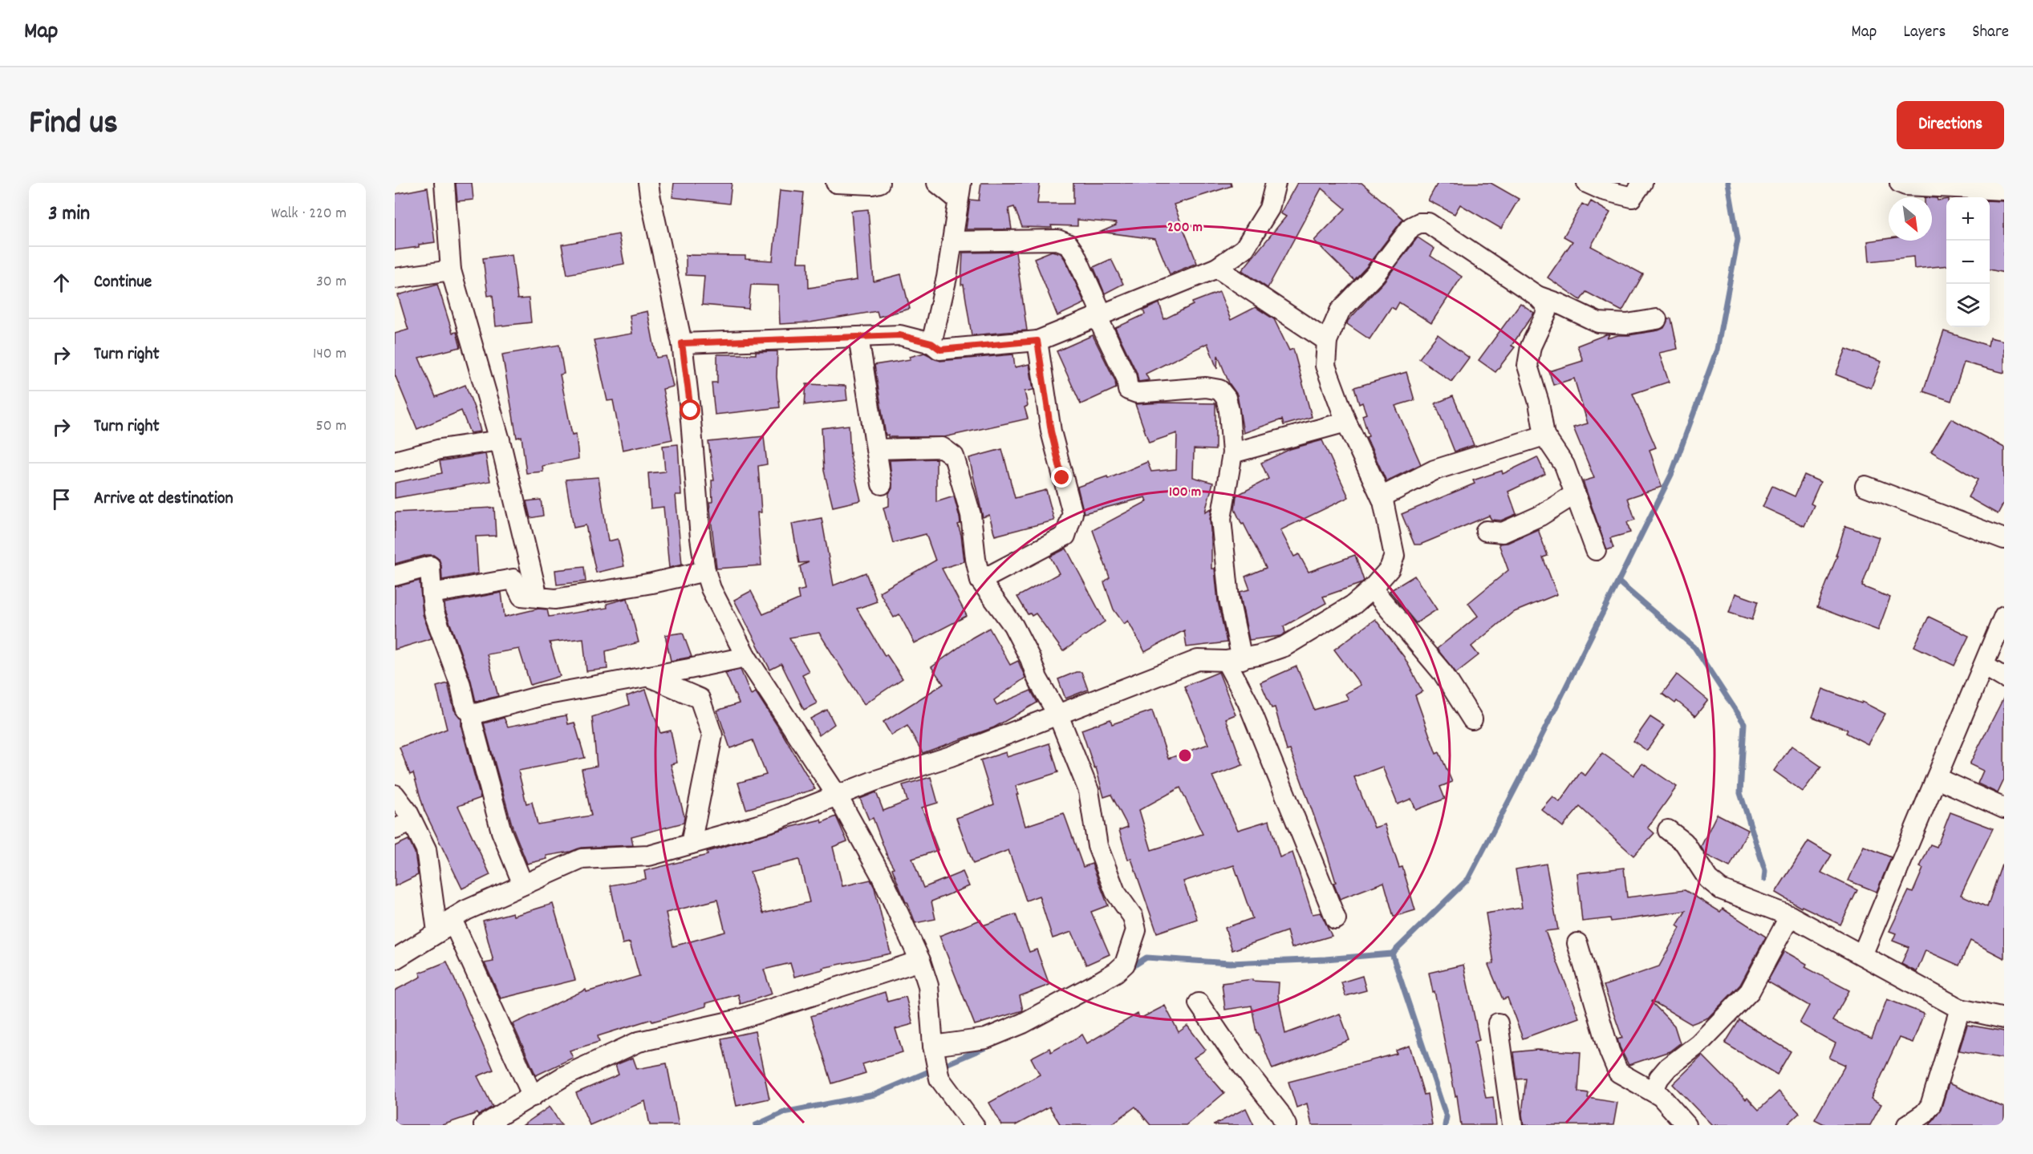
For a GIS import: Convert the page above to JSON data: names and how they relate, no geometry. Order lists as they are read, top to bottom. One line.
{"north":"bottom right","page":{"header":"Map","nav":["Map","Layers","Share"],"title":"Find us","buttons":"Directions","heading":["3 min","Walk · 220 m"],"map_buttons":["+","−"],"list":[["Continue","30 m"],["Turn right","140 m"],["Turn right","50 m"],"Arrive at destination"]},"rings":["200 m","100 m"]}
